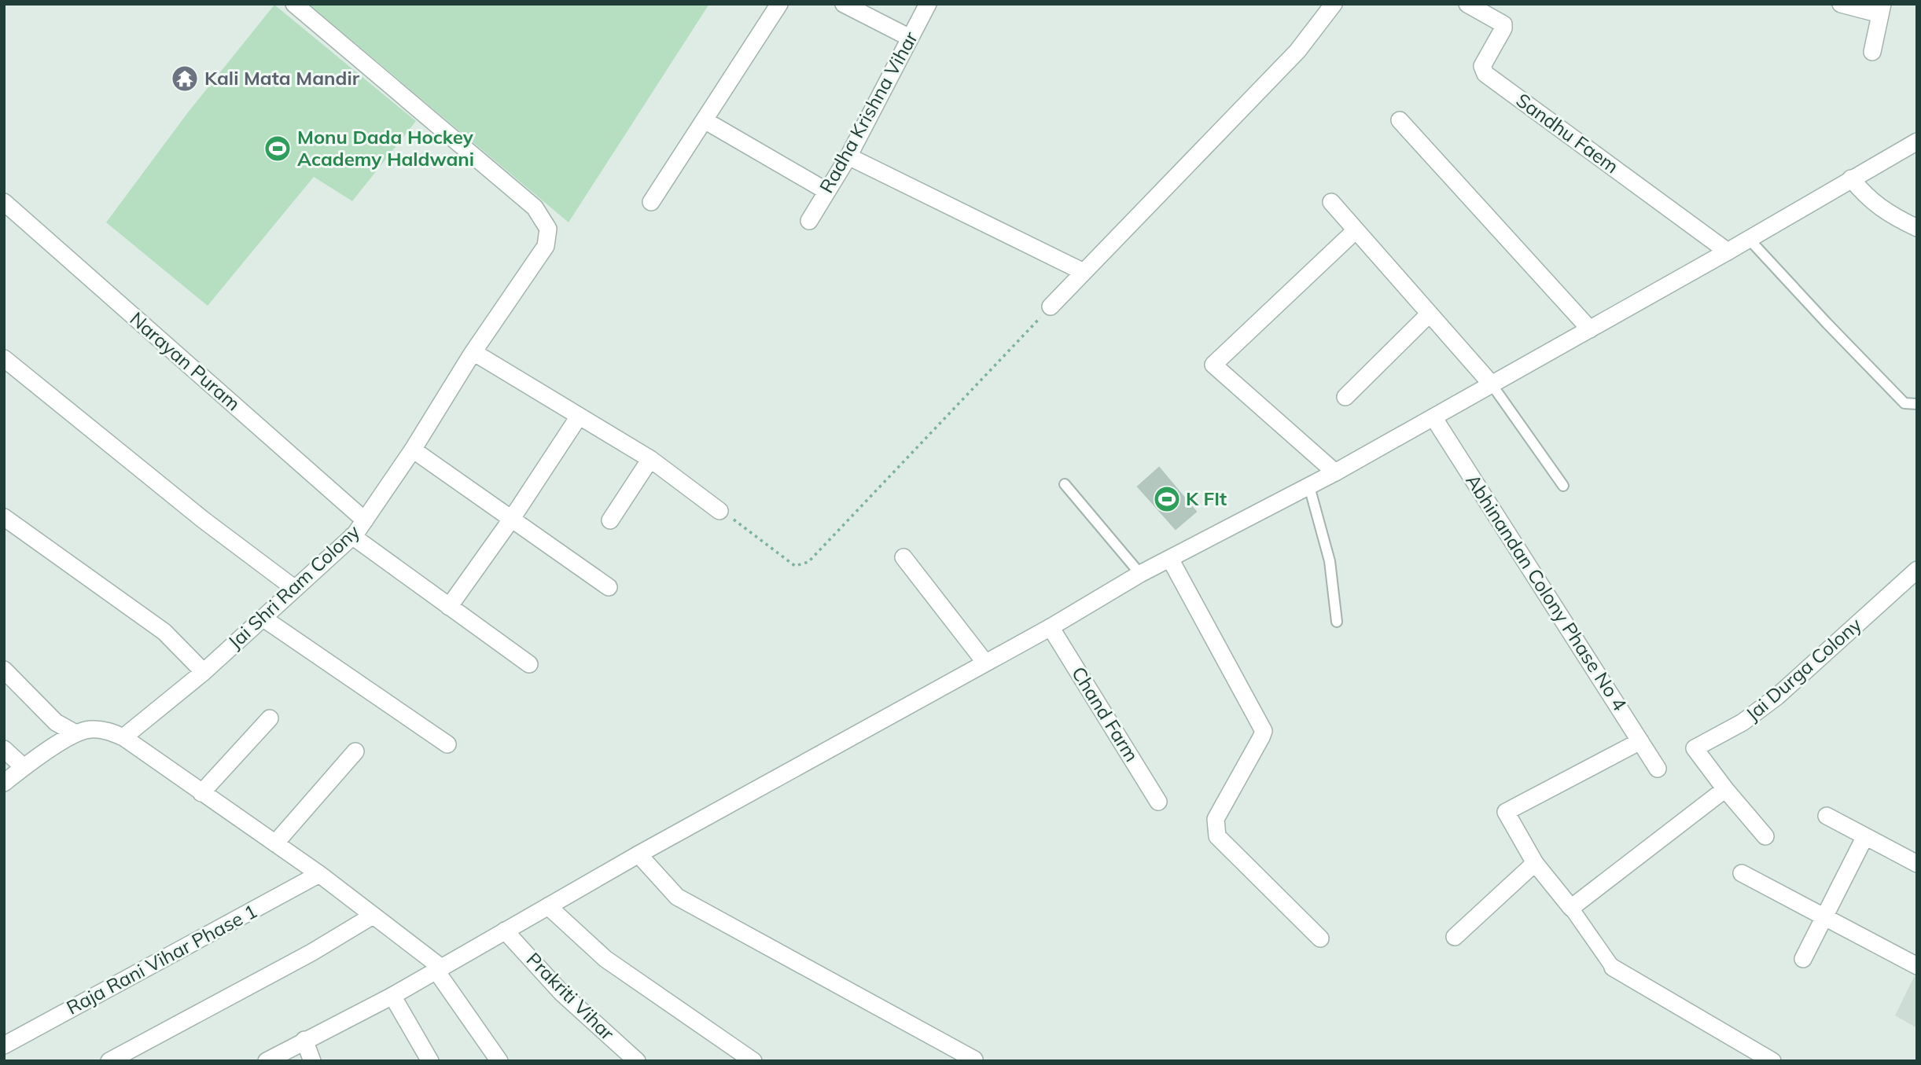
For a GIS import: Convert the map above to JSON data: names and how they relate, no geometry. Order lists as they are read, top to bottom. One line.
{"streets":{"street":["Radha Krishna Vihar","Sandhu Faem","Narayan Puram","Jai Shri Ram Colony","Abhinandan Colony Phase No 4","Jai Durga Colony","Chand Farm","Raja Rani Vihar Phase 1","Prakriti Vihar"]},"crossings":[["Narayan Puram","Jai Shri Ram Colony"]],"places":{"temple":["Kali Mata Mandir"],"sports":["Monu Dada Hockey Academy Haldwani","K FIt"]}}
